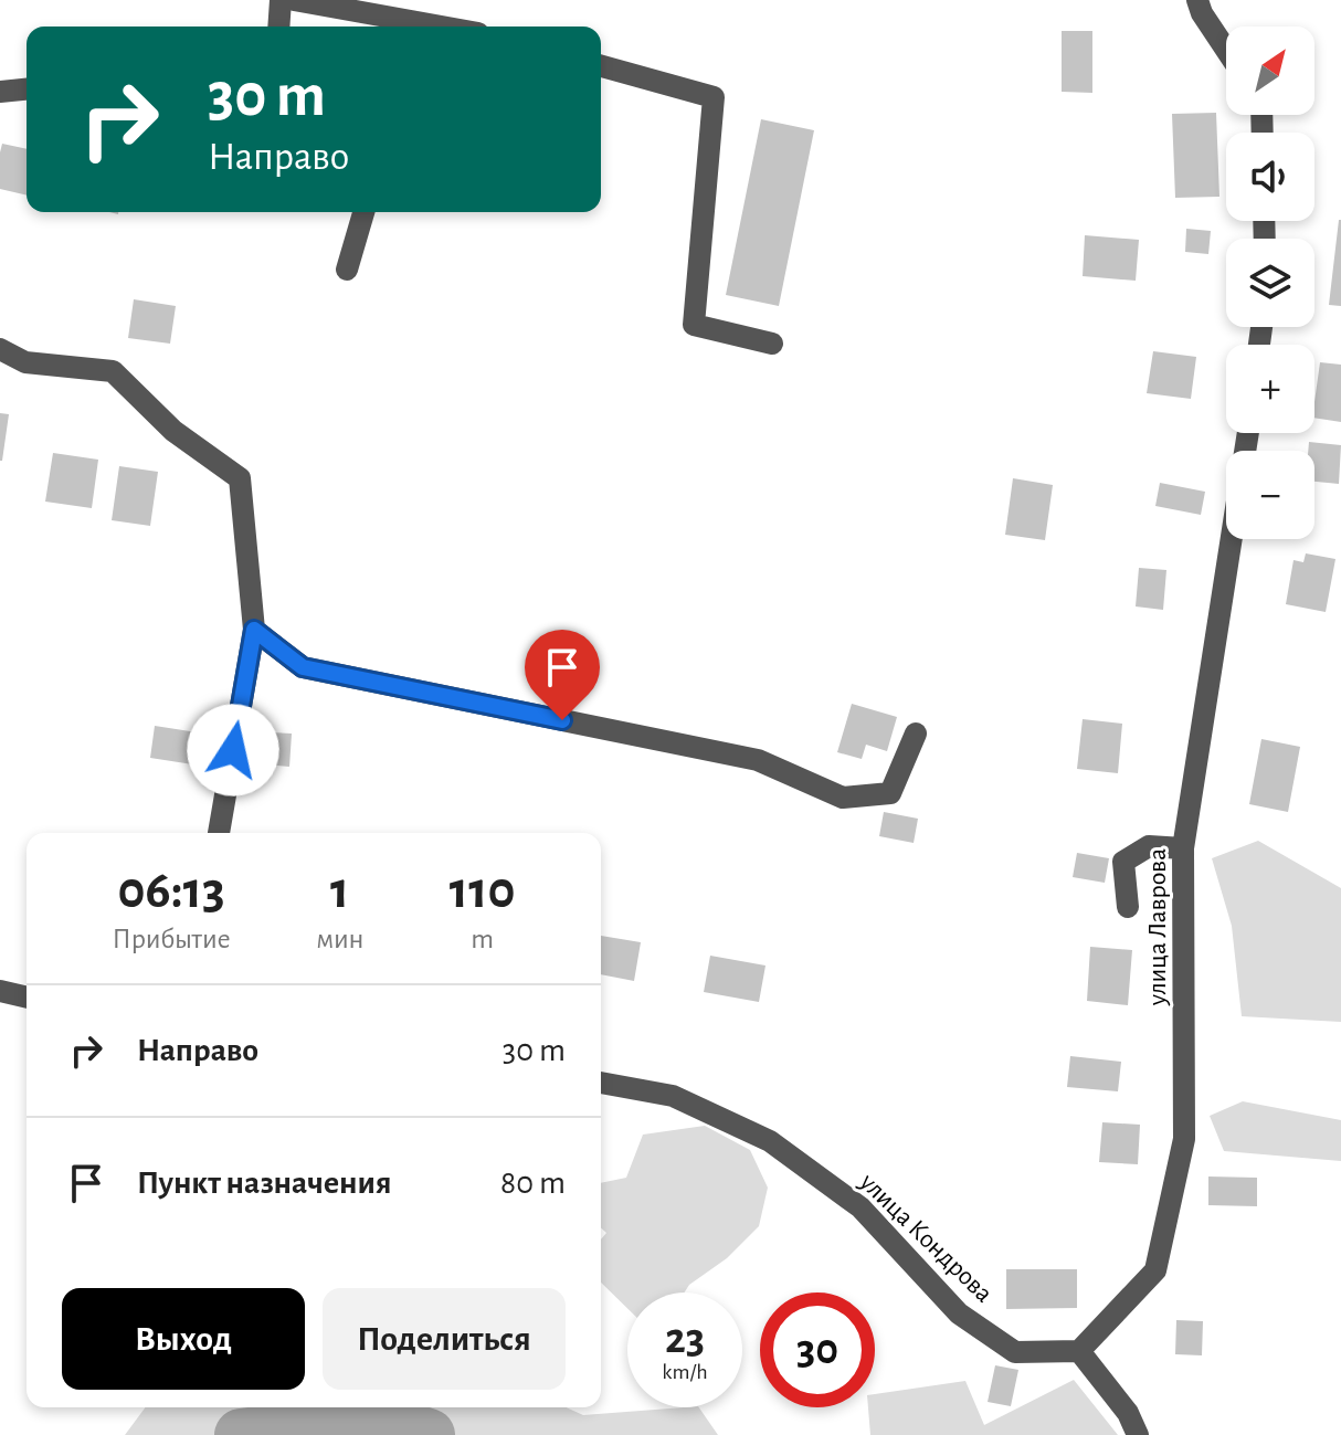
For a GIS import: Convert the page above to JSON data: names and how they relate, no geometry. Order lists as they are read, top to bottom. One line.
{"streets":{"street":["улица Лаврова","улица Кондрова"]},"crossings":[["улица Лаврова","улица Кондрова"]],"north":"top right","page":{"map_buttons":["+","−"],"turn":["30 m","Направо"],"eta":["06:13","Прибытие","1","мин","110","m"],"list":[{"name":"Направо","value":"30 m"},{"name":"Пункт назначения","value":"80 m"}],"buttons":["Выход","Поделиться"],"speed":"23 km/h","limit":"30"}}
